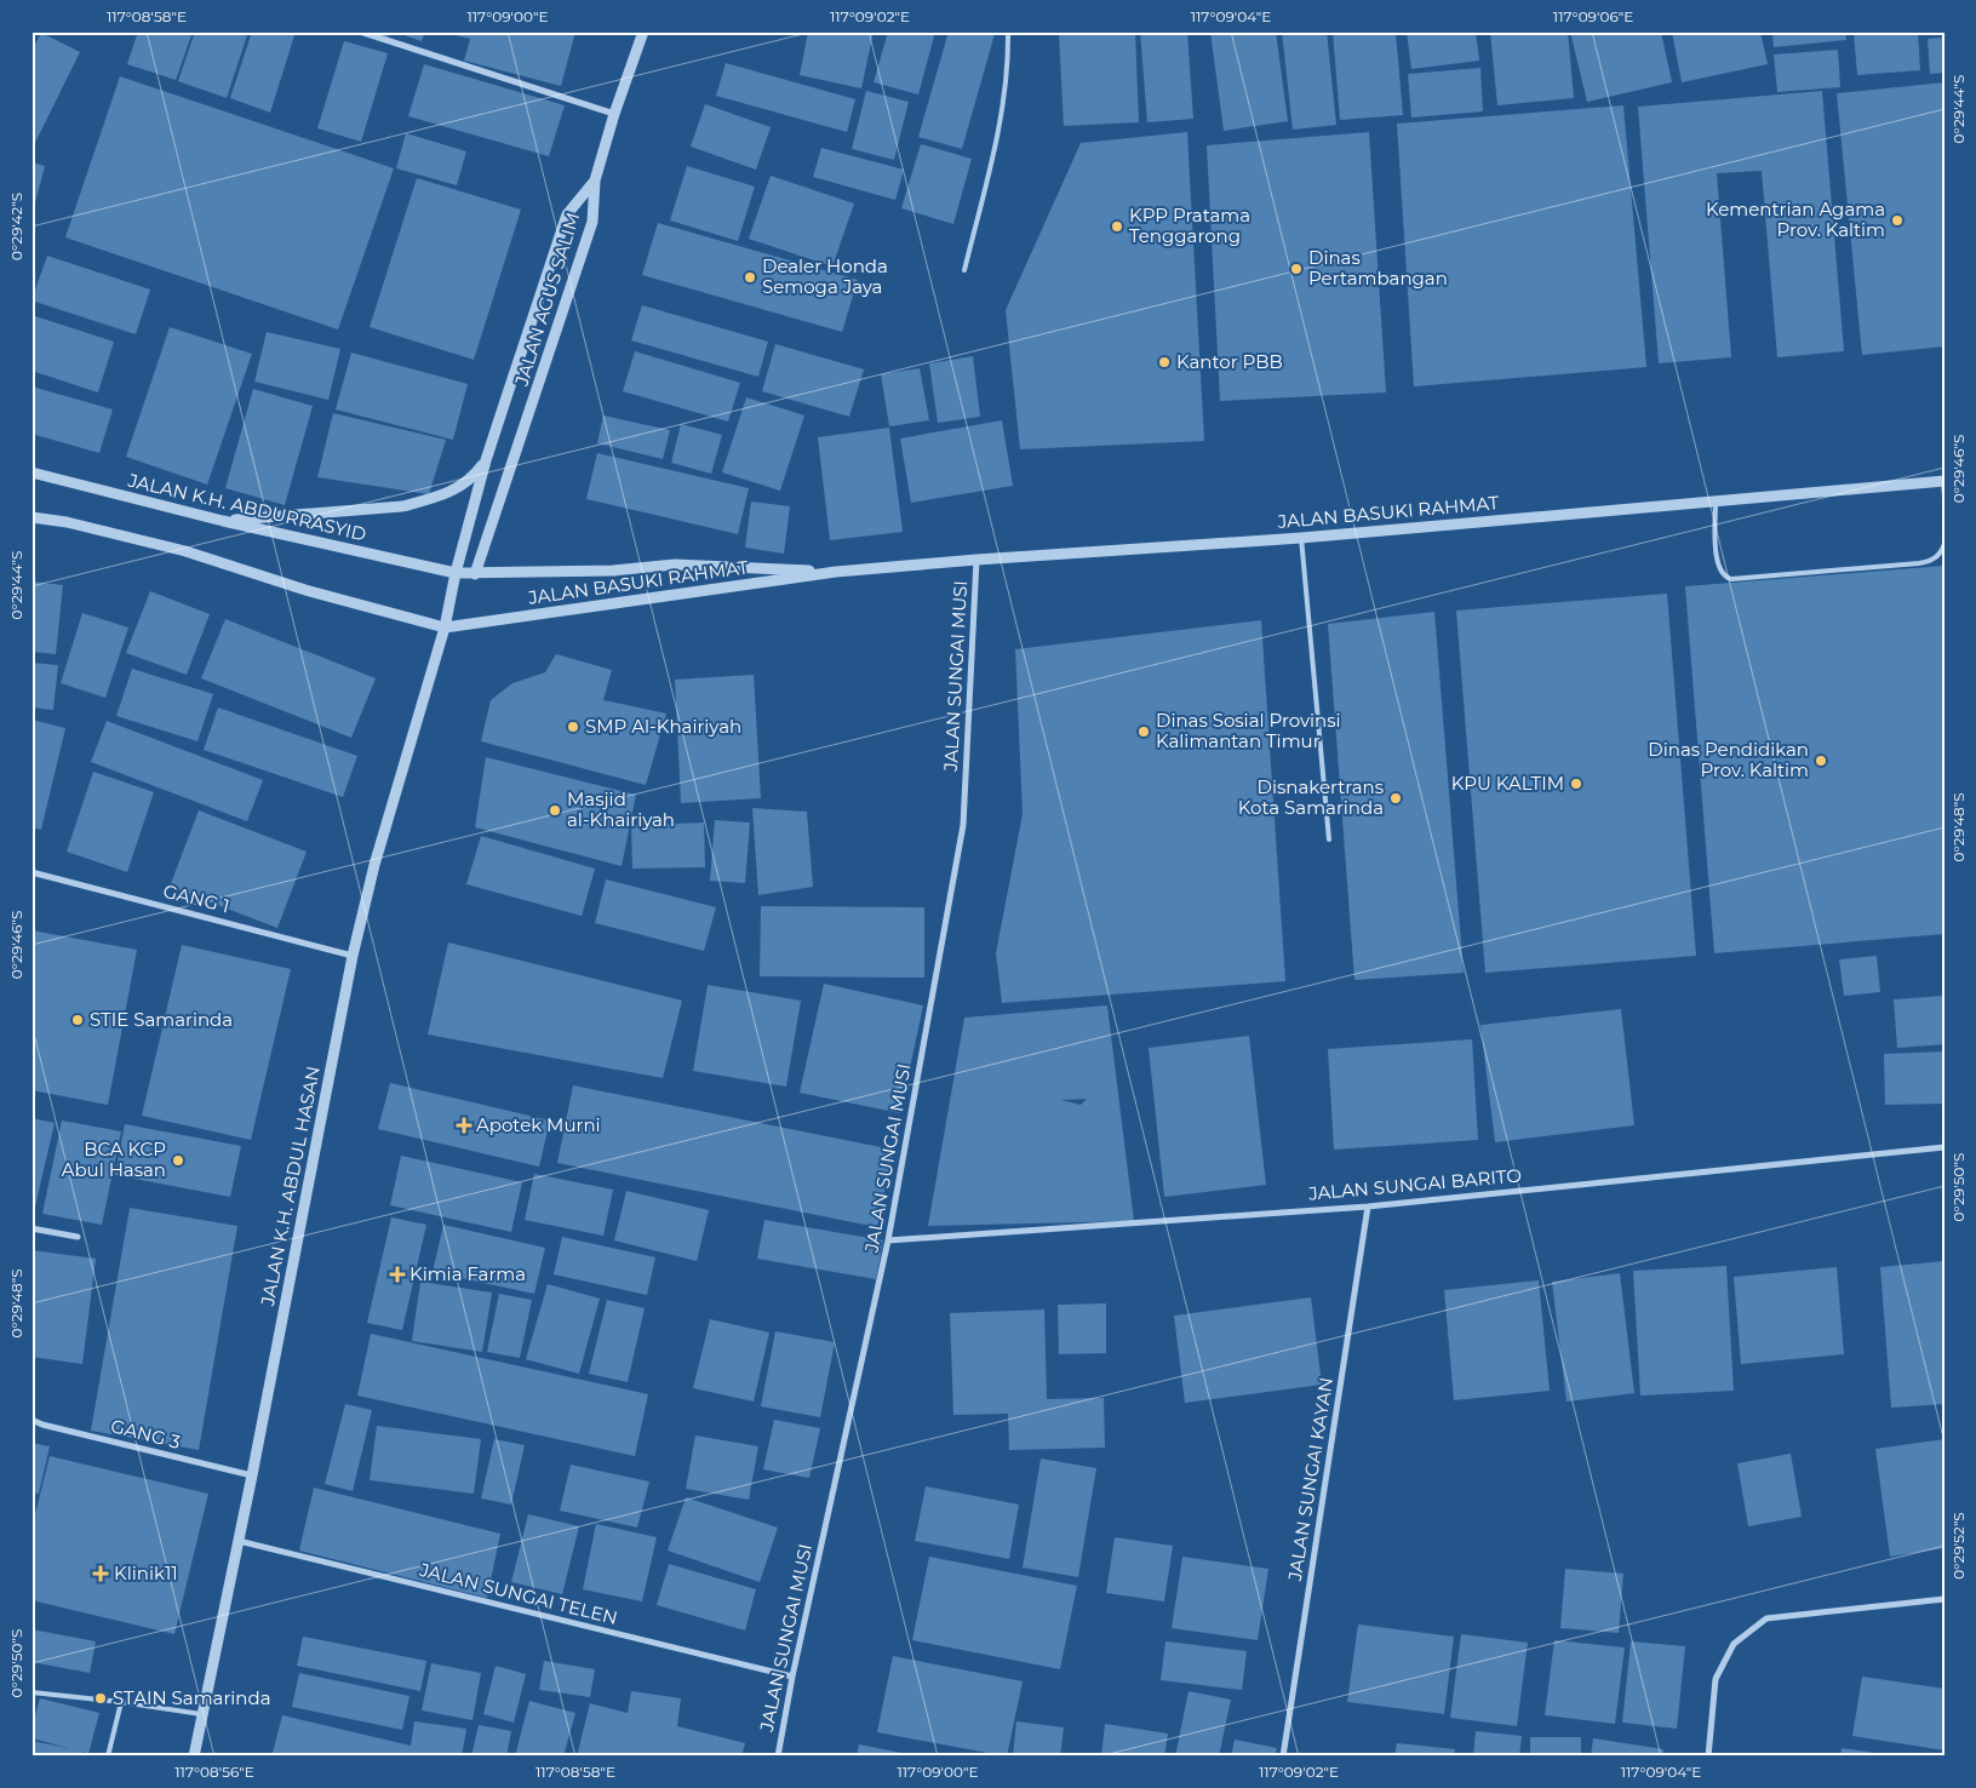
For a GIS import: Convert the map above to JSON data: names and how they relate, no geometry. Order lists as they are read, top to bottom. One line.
{"streets":{"street":["JALAN AGUS SALIM","JALAN K.H. ABDURRASYID","JALAN BASUKI RAHMAT","JALAN SUNGAI MUSI","GANG 1","JALAN SUNGAI BARITO","JALAN K.H. ABDUL HASAN","GANG 3","JALAN SUNGAI KAYAN","JALAN SUNGAI TELEN"]},"crossings":[["JALAN AGUS SALIM","JALAN BASUKI RAHMAT"],["JALAN K.H. ABDURRASYID","JALAN BASUKI RAHMAT"],["JALAN BASUKI RAHMAT","JALAN SUNGAI MUSI"],["JALAN BASUKI RAHMAT","JALAN K.H. ABDUL HASAN"],["JALAN SUNGAI MUSI","JALAN SUNGAI BARITO"],["JALAN SUNGAI MUSI","JALAN SUNGAI TELEN"],["GANG 1","JALAN K.H. ABDUL HASAN"],["JALAN SUNGAI BARITO","JALAN SUNGAI KAYAN"],["JALAN K.H. ABDUL HASAN","GANG 3"],["JALAN K.H. ABDUL HASAN","JALAN SUNGAI TELEN"]],"places":{"other":["Kementrian Agama Prov. Kaltim","KPP Pratama Tenggarong","Dinas Pertambangan","Dealer Honda Semoga Jaya","Kantor PBB","SMP Al-Khairiyah","Dinas Sosial Provinsi Kalimantan Timur","Dinas Pendidikan Prov. Kaltim","KPU KALTIM","Disnakertrans Kota Samarinda","Masjid al-Khairiyah","STIE Samarinda","BCA KCP Abul Hasan","STAIN Samarinda"],"health":["Apotek Murni","Kimia Farma","Klinik11"]},"coordinates":["117°08'58\"E","117°09'00\"E","117°09'02\"E","117°09'04\"E","117°09'06\"E","0°29'44\"S","0°29'42\"S","0°29'46\"S","0°29'48\"S","0°29'50\"S","0°29'52\"S","117°08'56\"E"]}
